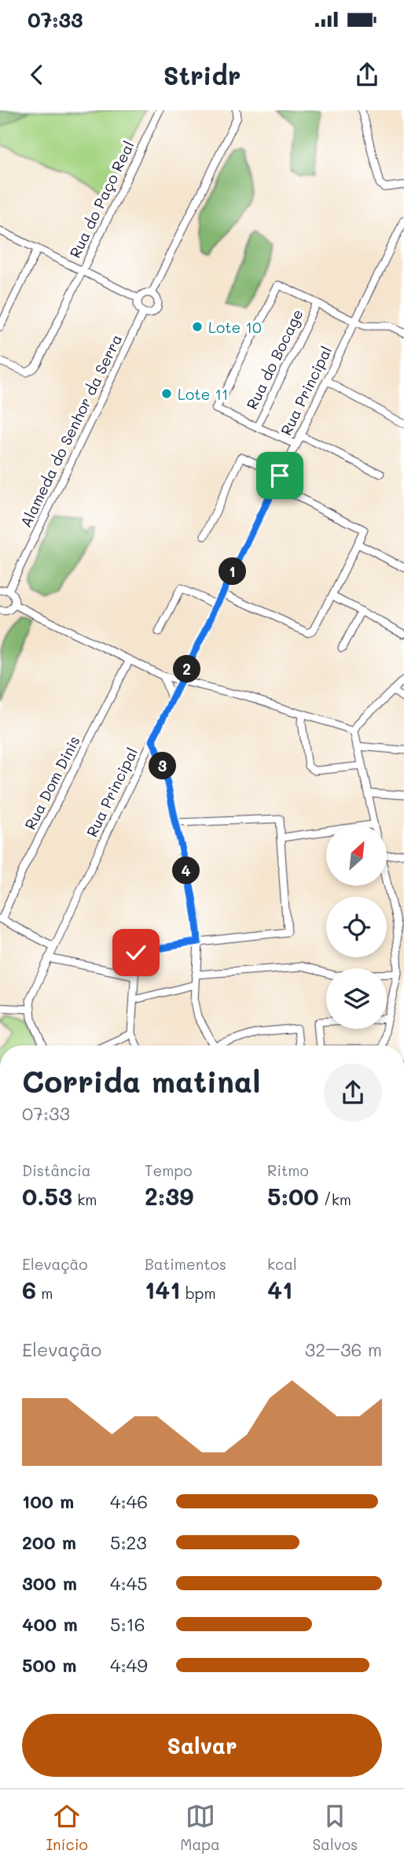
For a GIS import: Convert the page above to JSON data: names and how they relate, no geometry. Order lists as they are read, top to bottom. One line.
{"streets":{"street":["Rua do Paço Real","Rua do Bocage","Rua Principal","Alameda do Senhor da Serra","Rua Dom Dinis"]},"crossings":[["Rua do Paço Real","Alameda do Senhor da Serra"]],"places":["Lote 10","Lote 11"],"north":"top right","page":{"status":"07:33","header":"Stridr","pins":["1","2","3","4"],"heading":["Corrida matinal","07:33"],"stats":[["Distância","0.53 km"],["Tempo","2:39"],["Ritmo","5:00 /km"],["Elevação","6 m"],["Batimentos","141 bpm"],["kcal","41"]],"chart":["Elevação","32–36 m"],"list":[{"name":"100 m","note":"4:46"},{"name":"200 m","note":"5:23"},{"name":"300 m","note":"4:45"},{"name":"400 m","note":"5:16"},{"name":"500 m","note":"4:49"}],"buttons":"Salvar","tabs":["Início","Mapa","Salvos"]}}
